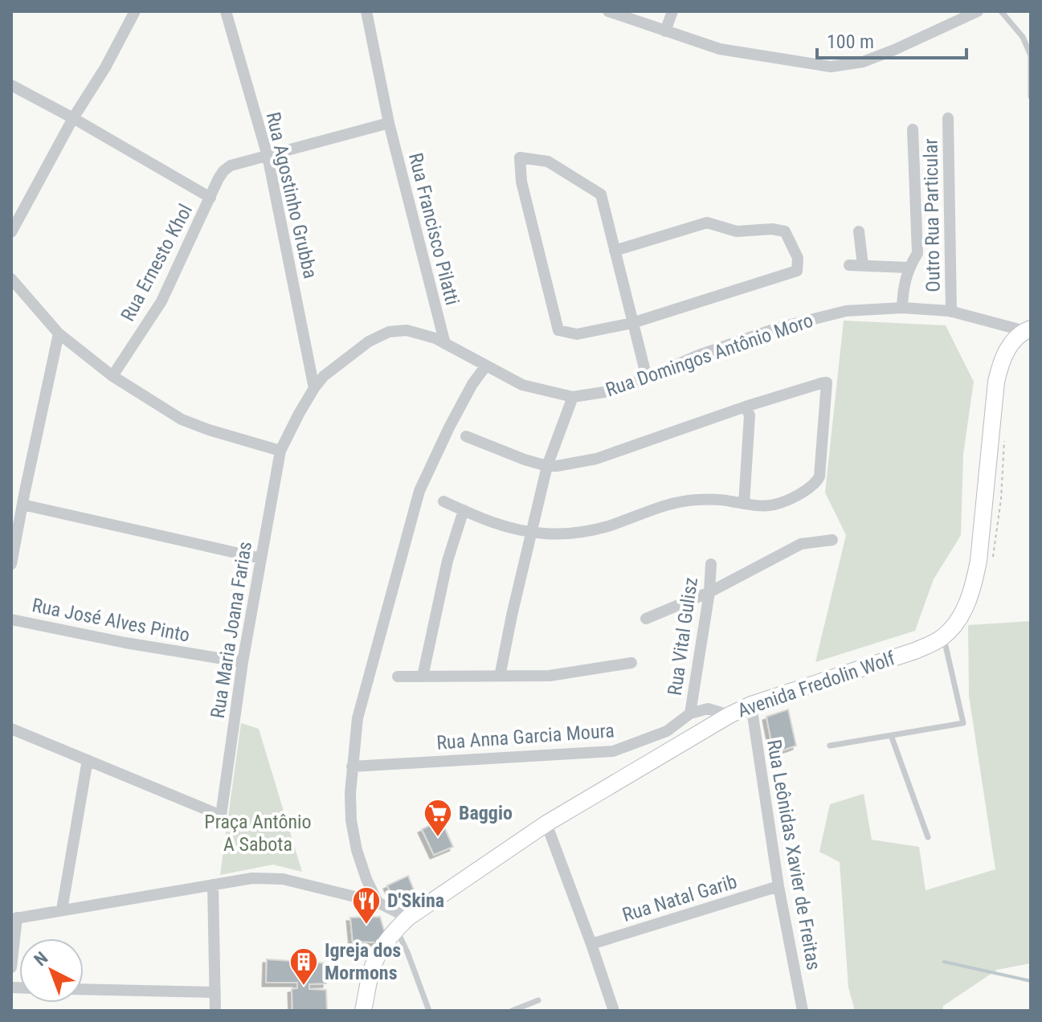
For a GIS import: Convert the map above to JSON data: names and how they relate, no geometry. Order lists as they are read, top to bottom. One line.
{"streets":{"main road":["Avenida Fredolin Wolf"],"street":["Rua Agostinho Grubba","Outro Rua Particular","Rua Francisco Pilatti","Rua Ernesto Khol","Rua Domingos Antônio Moro","Rua José Alves Pinto","Rua Maria Joana Farias","Rua Vital Gulisz","Rua Anna Garcia Moura","Rua Leônidas Xavier de Freitas","Rua Natal Garib"]},"crossings":[["Rua Agostinho Grubba","Rua Ernesto Khol"],["Rua Agostinho Grubba","Rua Domingos Antônio Moro"],["Outro Rua Particular","Rua Domingos Antônio Moro"],["Rua Francisco Pilatti","Rua Ernesto Khol"],["Rua Francisco Pilatti","Rua Domingos Antônio Moro"],["Rua Domingos Antônio Moro","Rua Maria Joana Farias"],["Rua Domingos Antônio Moro","Avenida Fredolin Wolf"],["Rua José Alves Pinto","Rua Maria Joana Farias"],["Rua Vital Gulisz","Rua Anna Garcia Moura"],["Avenida Fredolin Wolf","Rua Leônidas Xavier de Freitas"],["Rua Leônidas Xavier de Freitas","Rua Natal Garib"]],"parks":["Praça Antônio A Sabota"],"places":{"supermarket":["Baggio"],"restaurant":["D'Skina"],"building":["Igreja dos Mormons"]},"scale_bar":"100 m","north":"top left"}
